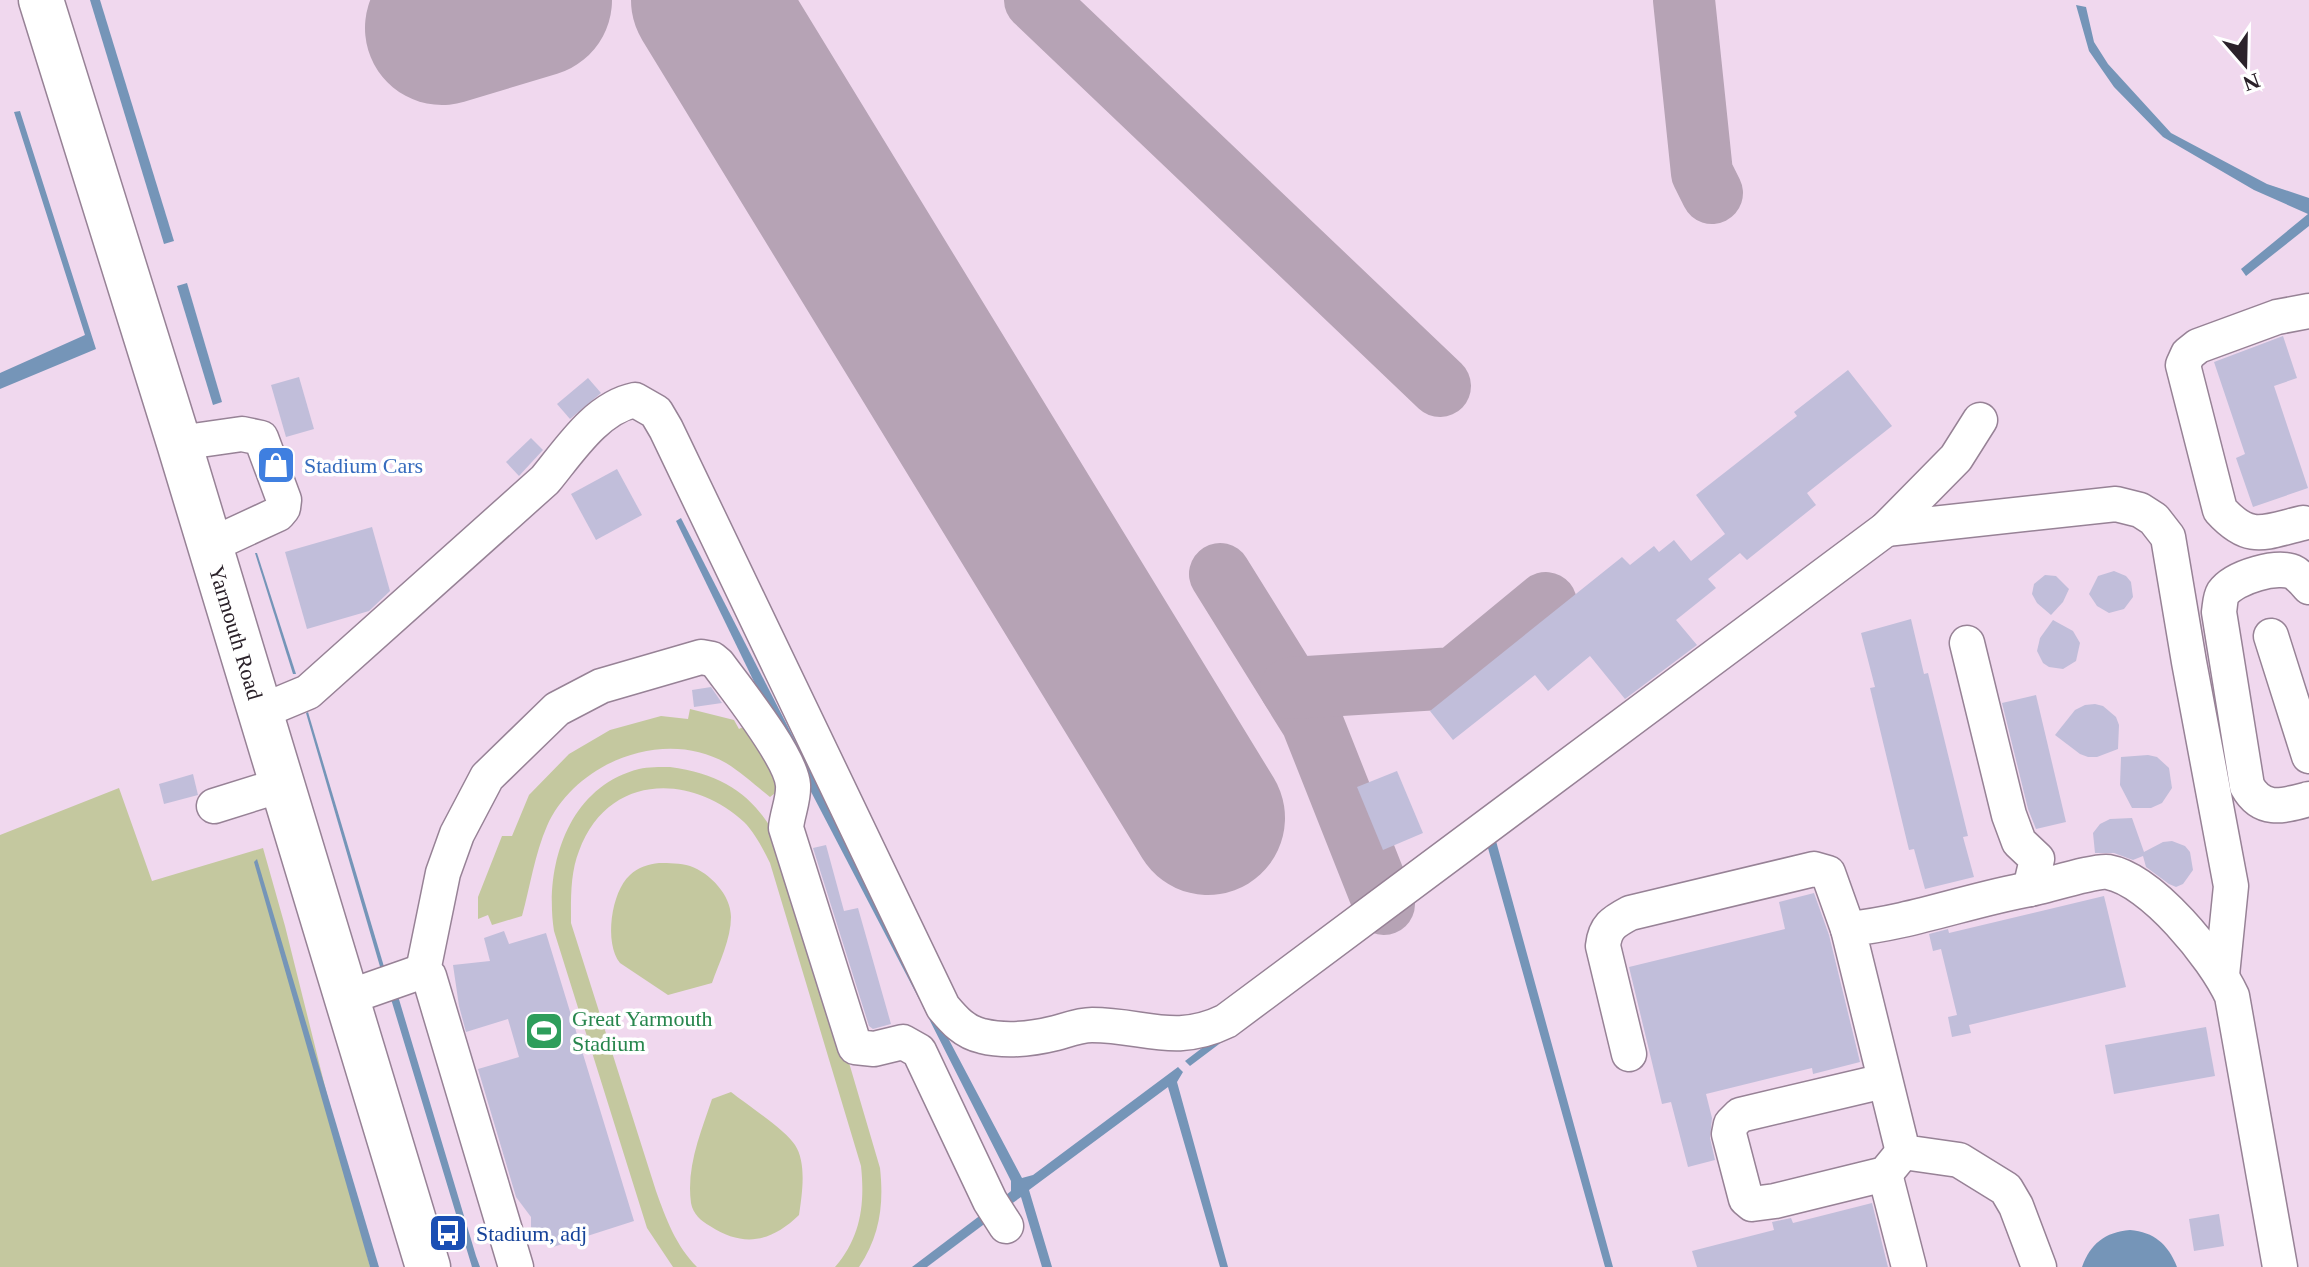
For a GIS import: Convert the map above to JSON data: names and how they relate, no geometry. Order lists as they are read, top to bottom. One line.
{"streets":{"main road":["Yarmouth Road"]},"places":{"shop":["Stadium Cars"],"sports":["Great Yarmouth Stadium"],"bus stop":["Stadium, adj"]},"north":"bottom"}
